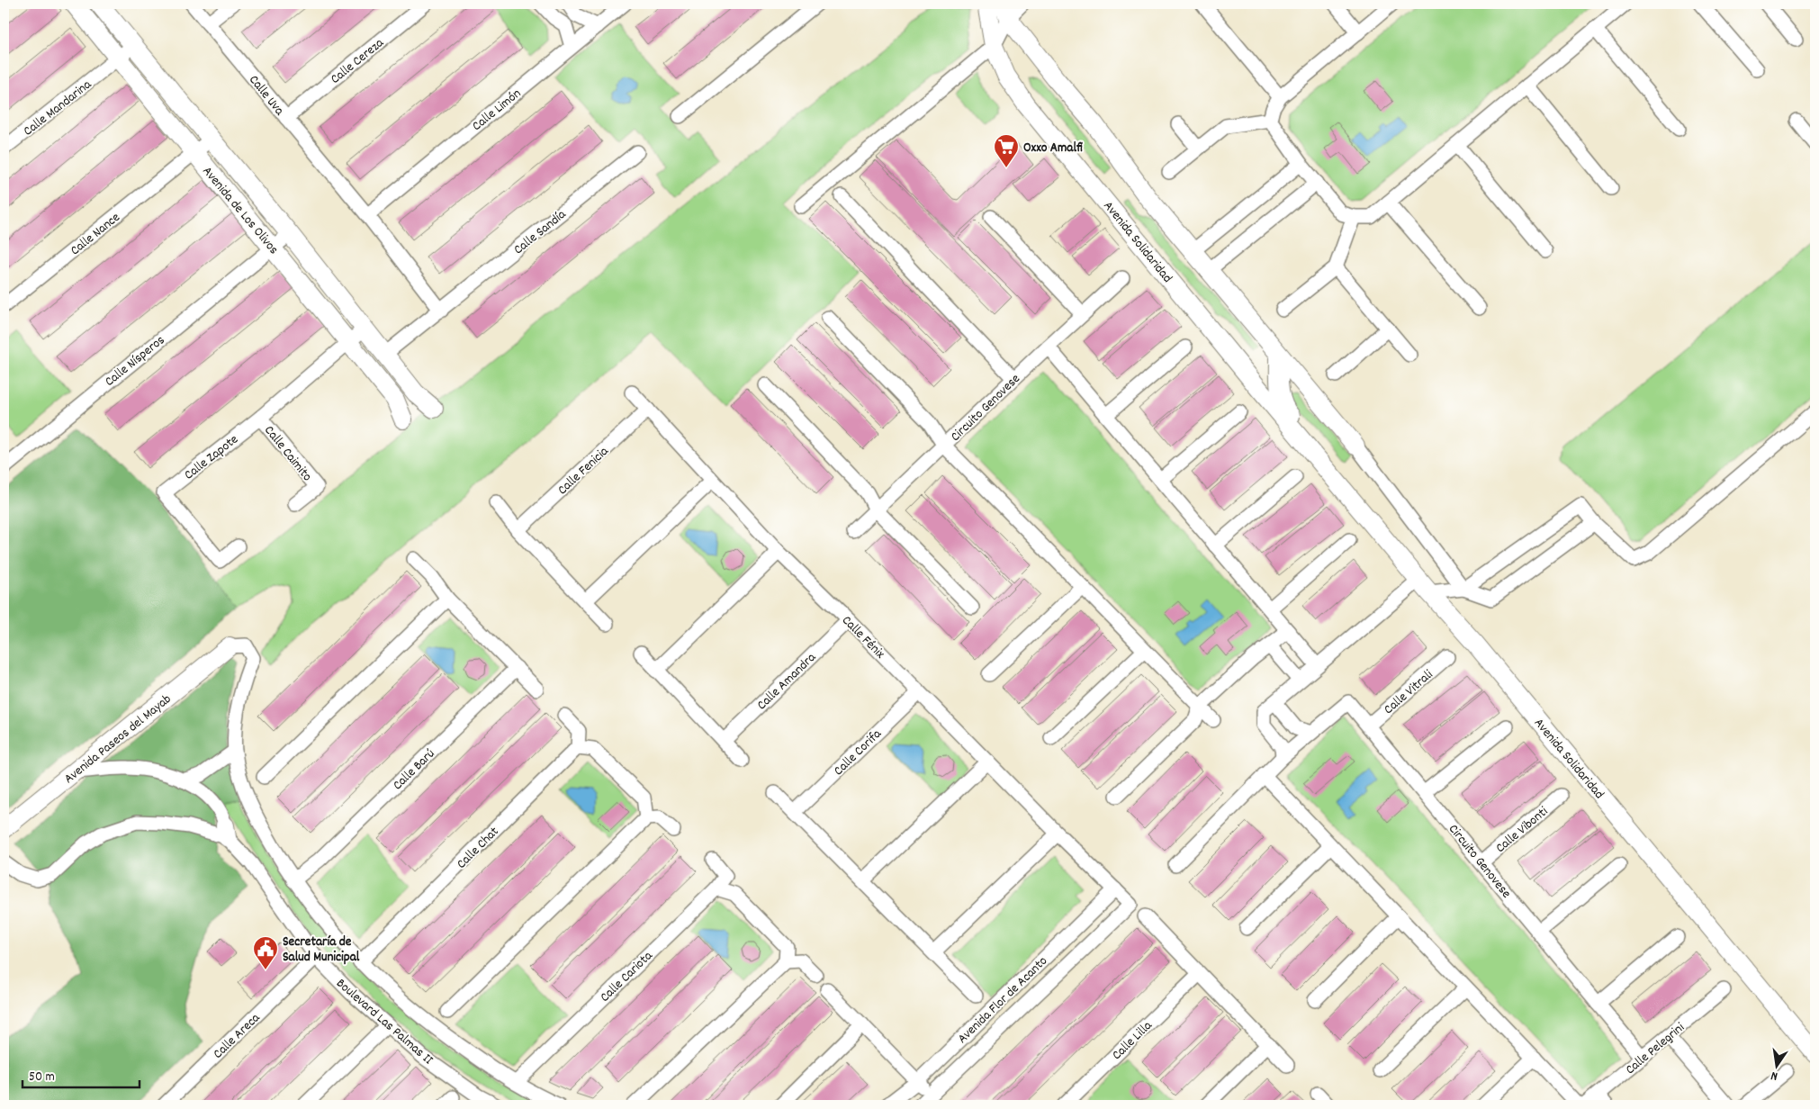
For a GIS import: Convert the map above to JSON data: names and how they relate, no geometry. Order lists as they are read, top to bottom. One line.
{"streets":{"main road":["Avenida de Los Olivos","Avenida Solidaridad","Avenida Paseos del Mayab"],"street":["Calle Cereza","Calle Uva","Calle Mandarina","Calle Limón","Calle Sandía","Calle Nance","Calle Nísperos","Circuito Genovese","Calle Caimito","Calle Zapote","Calle Fenicia","Calle Fénix","Calle Amandra","Calle Vitrali","Calle Corifa","Calle Barú","Calle Vibonti","Calle Chat","Calle Cariota","Avenida Flor de Acanto","Boulevard Las Palmas II","Calle Areca","Calle Lilla","Calle Pelegrini"]},"crossings":[["Calle Cereza","Calle Uva"],["Calle Uva","Calle Limón"],["Calle Mandarina","Avenida de Los Olivos"],["Avenida de Los Olivos","Calle Sandía"],["Avenida de Los Olivos","Calle Nance"],["Avenida de Los Olivos","Calle Nísperos"],["Avenida de Los Olivos","Calle Zapote"],["Circuito Genovese","Calle Vitrali"],["Circuito Genovese","Calle Vibonti"],["Circuito Genovese","Calle Pelegrini"],["Calle Caimito","Calle Zapote"],["Calle Fenicia","Calle Fénix"],["Calle Fénix","Calle Amandra"],["Calle Fénix","Calle Corifa"],["Calle Fénix","Avenida Flor de Acanto"],["Avenida Paseos del Mayab","Boulevard Las Palmas II"],["Calle Barú","Boulevard Las Palmas II"],["Calle Chat","Boulevard Las Palmas II"],["Calle Cariota","Boulevard Las Palmas II"],["Boulevard Las Palmas II","Calle Areca"]],"places":{"supermarket":["Oxxo Amalfi"],"public building":["Secretaría de Salud Municipal"]},"scale_bar":"50 m","north":"bottom"}
